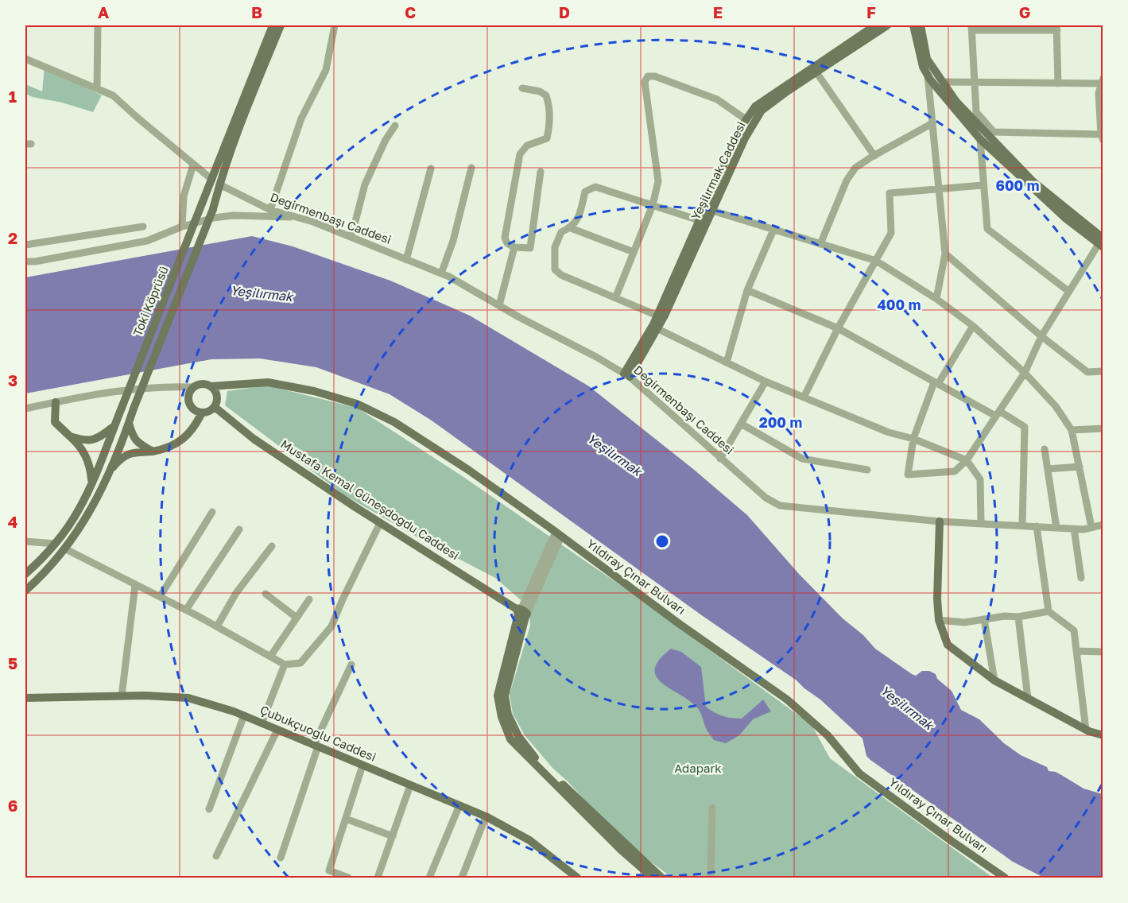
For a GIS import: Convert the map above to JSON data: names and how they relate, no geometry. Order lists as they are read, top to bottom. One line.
{"streets":{"main road":["Yeşilırmak Caddesi","Toki Köprüsü","Mustafa Kemal Güneşdoğdu Caddesi","Yıldıray Çınar Bulvarı","Çubukçuoğlu Caddesi"],"street":["Değirmenbaşı Caddesi"]},"crossings":[["Yeşilırmak Caddesi","Değirmenbaşı Caddesi"],["Değirmenbaşı Caddesi","Toki Köprüsü"],["Mustafa Kemal Güneşdoğdu Caddesi","Yıldıray Çınar Bulvarı"]],"water":["Yeşilırmak"],"parks":["Adapark"],"grid":{"columns":["A","B","C","D","E","F","G"],"rows":["1","2","3","4","5","6"]},"rings":["600 m","400 m","200 m"]}
